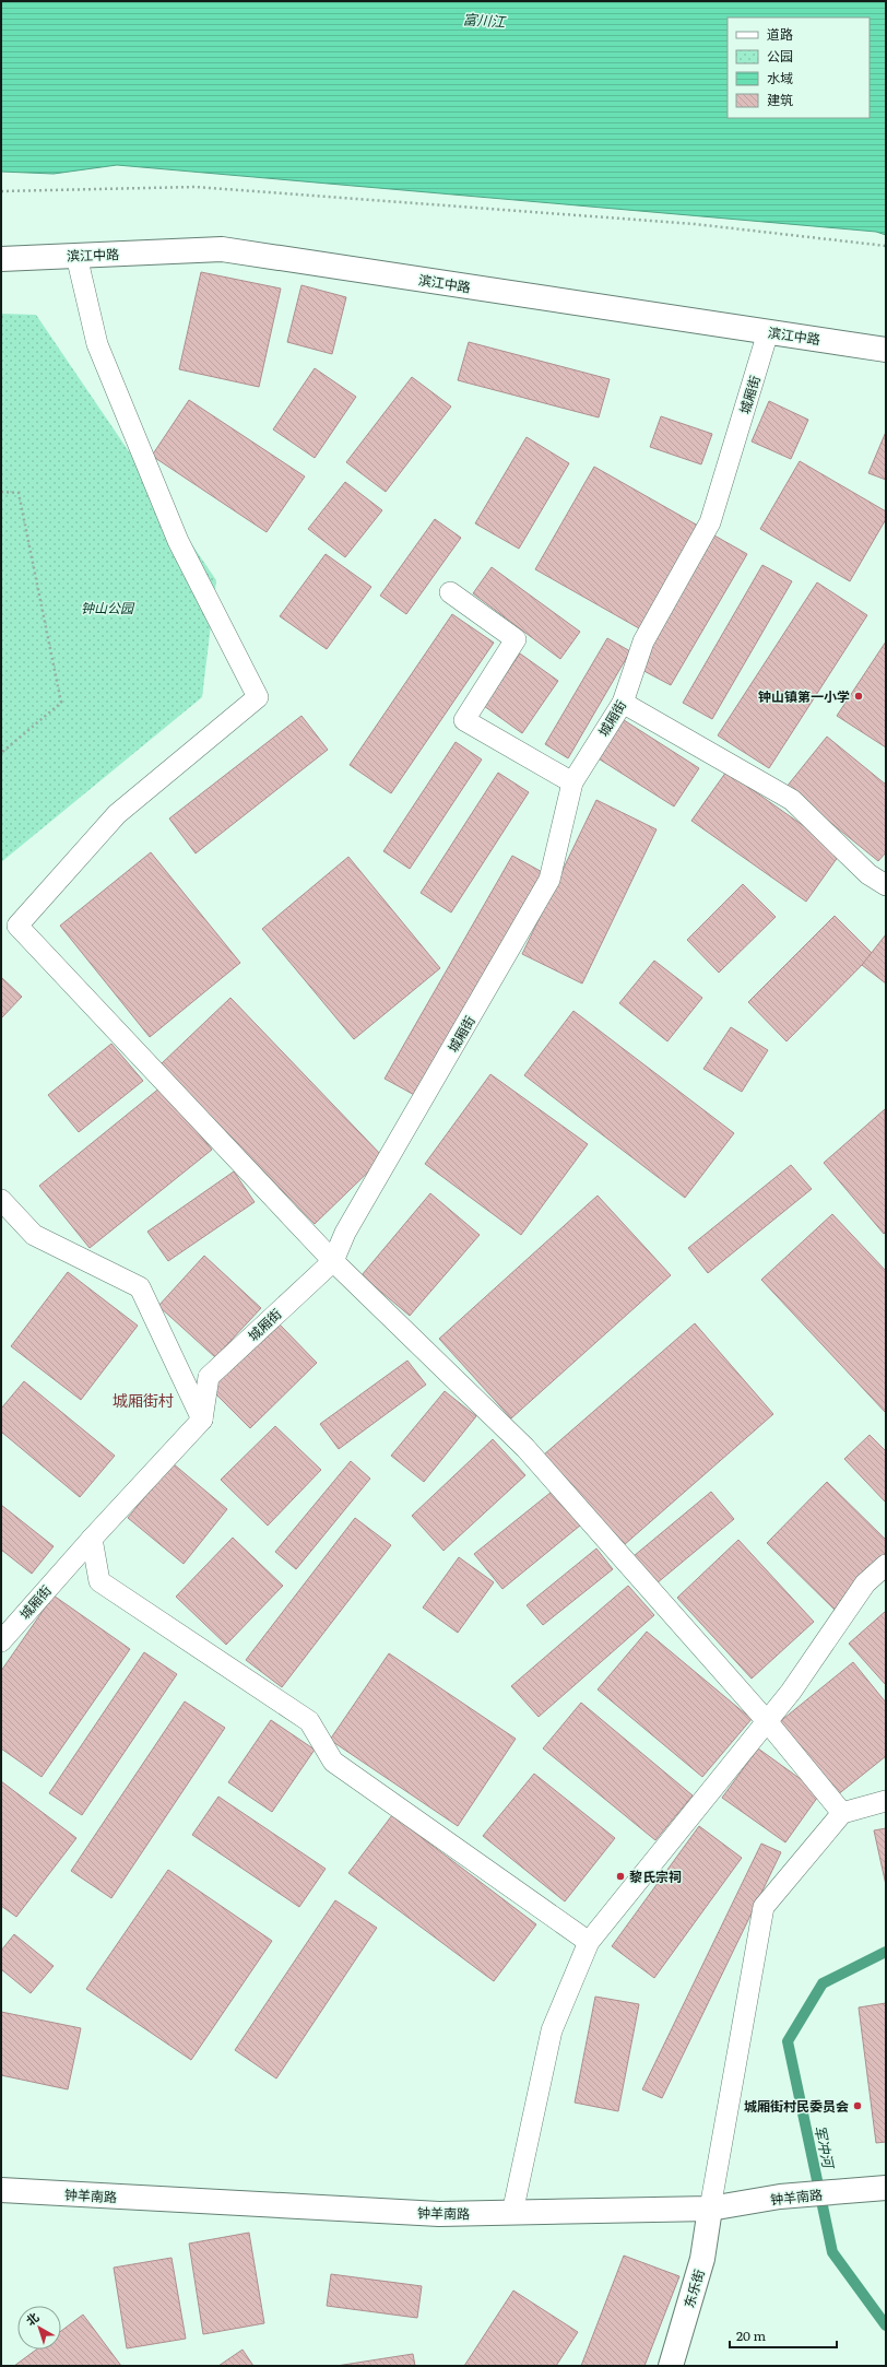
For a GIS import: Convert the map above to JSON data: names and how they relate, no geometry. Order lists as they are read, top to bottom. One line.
{"streets":{"street":["滨江中路","钟羊南路","东乐街"],"lane":["城厢街"]},"crossings":[["滨江中路","城厢街"],["钟羊南路","东乐街"]],"districts":["城厢街村"],"water":["富川江","军冲河"],"parks":["钟山公园"],"places":["钟山镇第一小学","黎氏宗祠","城厢街村民委员会"],"legend":["道路","公园","水域","建筑"],"scale_bar":"20 m","north":"top left"}
